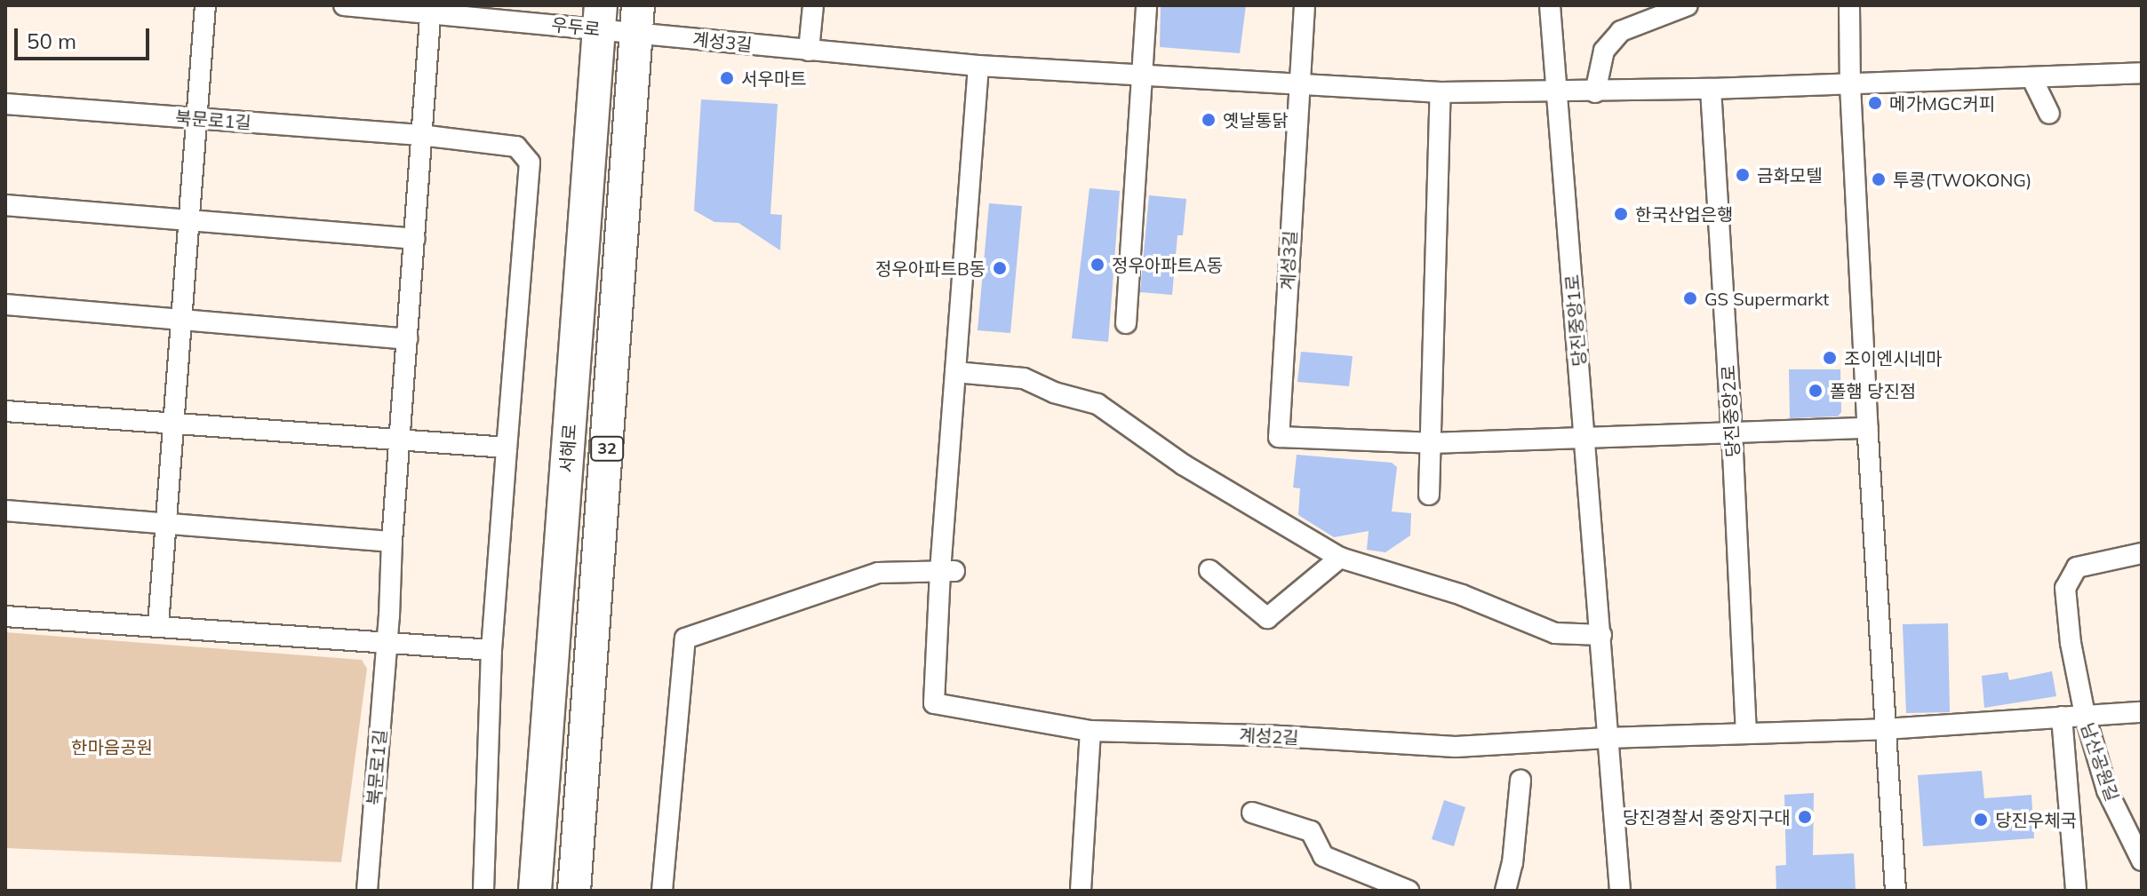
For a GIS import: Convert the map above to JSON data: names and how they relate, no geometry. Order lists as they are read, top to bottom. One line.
{"streets":{"main road":["서해로","32"],"street":["우두로","계성3길","북문로1길","당진중앙1로","당진중앙2로","계성2길","남산공원길"]},"crossings":[["우두로","계성3길"],["우두로","북문로1길"],["우두로","서해로"],["우두로","32"],["계성3길","당진중앙1로"],["계성3길","32"],["당진중앙1로","계성2길"]],"parks":["한마음공원"],"places":["서우마트","메가MGC커피","옛날통닭","금화모텔","투콩(TWOKONG)","한국산업은행","정우아파트A동","정우아파트B동","GS Supermarkt","조이엔시네마","폴햄 당진점","당진경찰서 중앙지구대","당진우체국"],"scale_bar":"50 m"}
